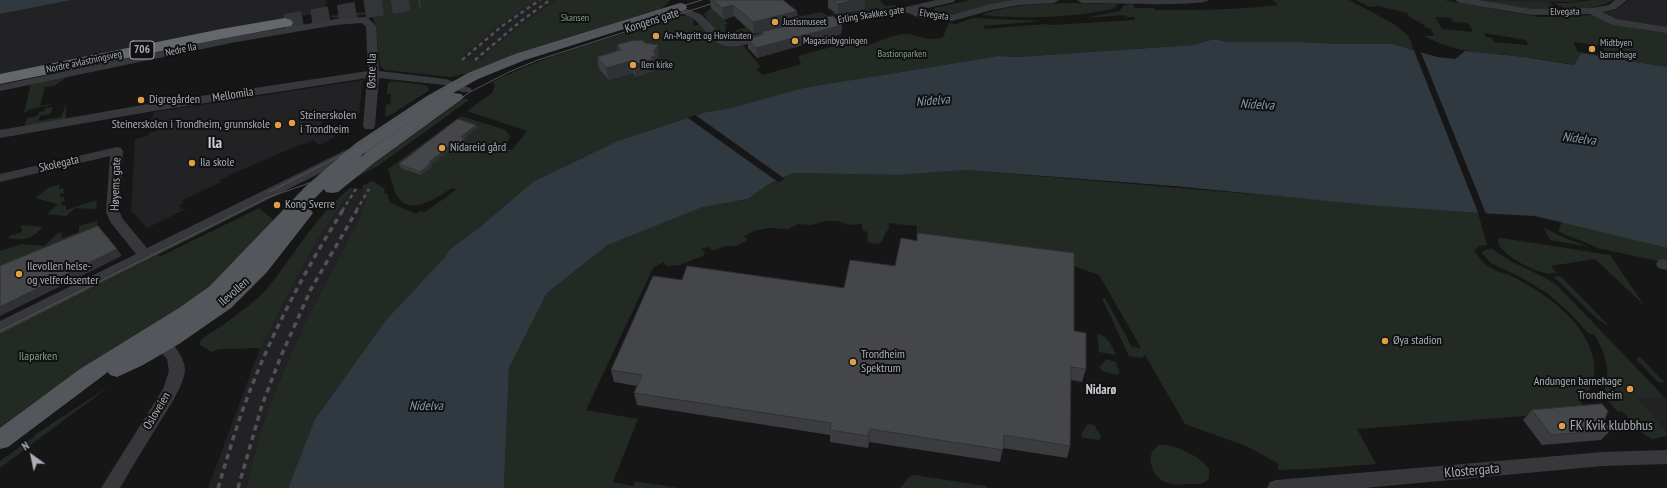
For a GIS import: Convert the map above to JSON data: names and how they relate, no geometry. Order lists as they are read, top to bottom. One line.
{"streets":{"highway":["706","Nordre avlastningsveg"],"main road":["Kongens gate","Ilevollen"],"street":["Elvegata","Erling Skakkes gate","Nedre Ila","Østre Ila","Mellomila","Skolegata","Høyems gate","Osloveien","Klostergata"]},"crossings":[["Elvegata","Erling Skakkes gate"],["Kongens gate","Østre Ila"],["Kongens gate","Mellomila"],["Kongens gate","Ilevollen"],["Nedre Ila","Østre Ila"],["Østre Ila","Mellomila"],["Østre Ila","Ilevollen"],["Skolegata","Høyems gate"],["Høyems gate","Ilevollen"],["Ilevollen","Osloveien"]],"districts":["Ila","Nidarø"],"water":["Nidelva"],"parks":["Skansen","Bastionparken","Ilaparken"],"places":["Justismuseet","An-Magritt og Hovistuten","Magasinbygningen","Midtbyen barnehage","Ilen kirke","Digregården","Steinerskolen i Trondheim","Steinerskolen i Trondheim, grunnskole","Nidareid gård","Ila skole","Kong Sverre","Ilevollen helse- og velferdssenter","Øya stadion","Trondheim Spektrum","Andungen barnehage Trondheim","FK Kvik klubbhus"],"north":"top left"}
